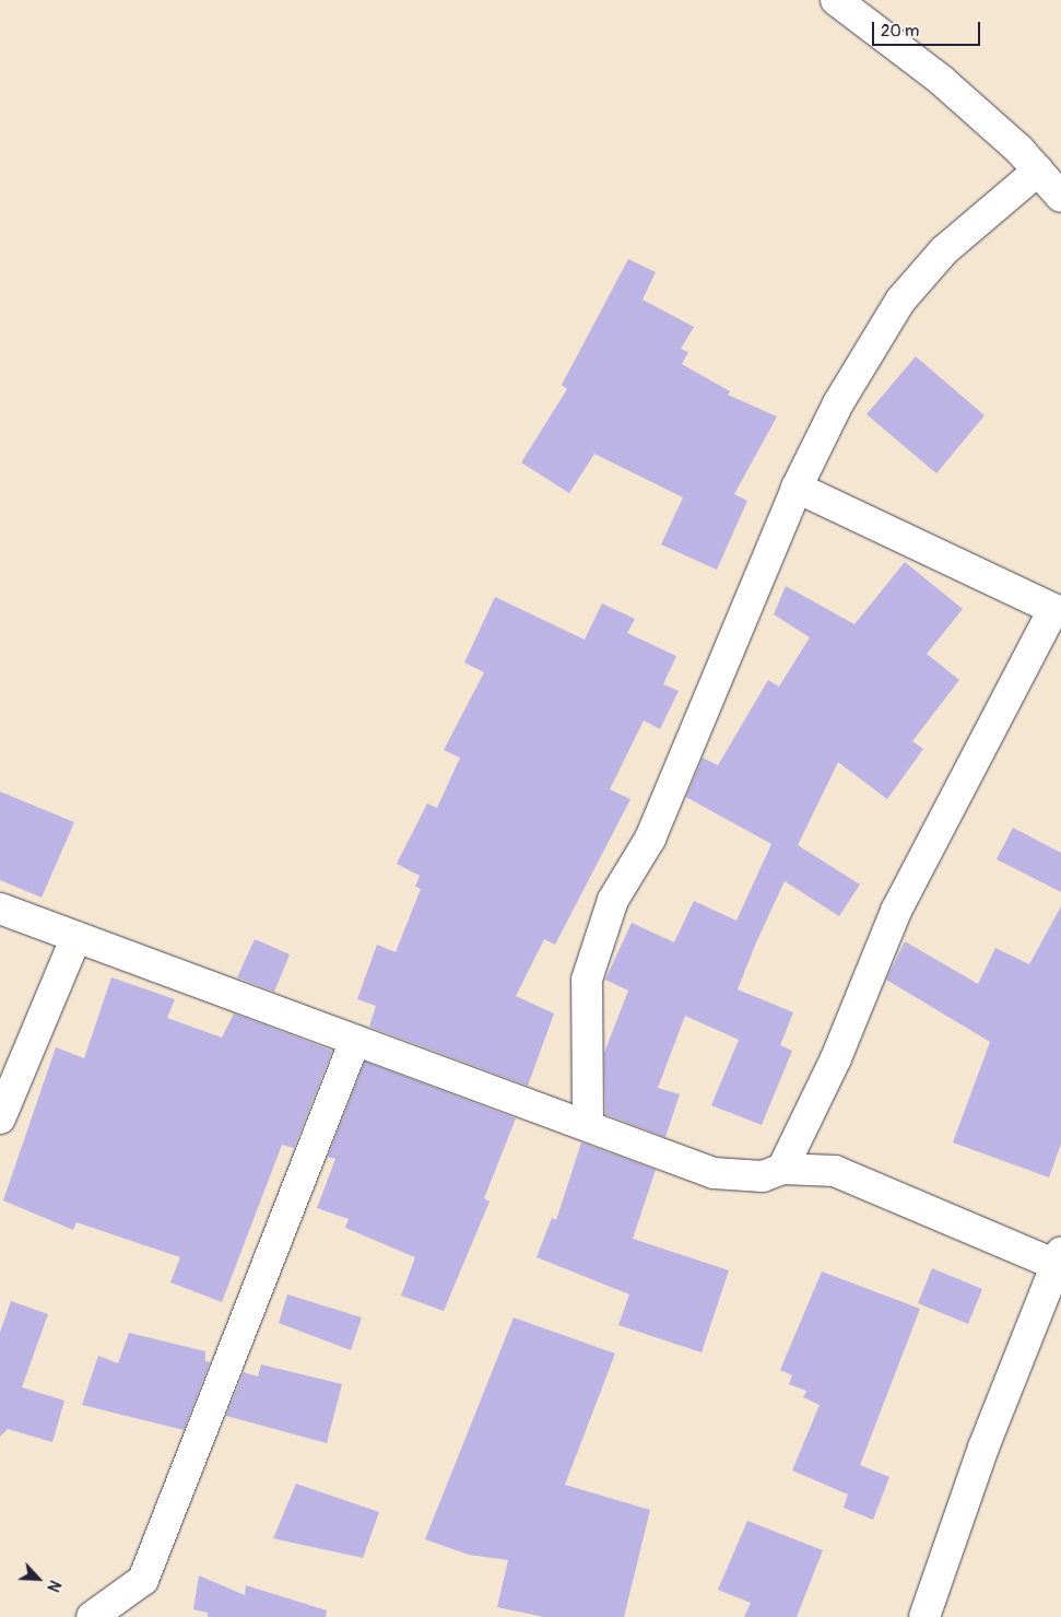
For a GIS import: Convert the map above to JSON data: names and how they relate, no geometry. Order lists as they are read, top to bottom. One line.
{"scale_bar":"20 m","north":"bottom right"}
